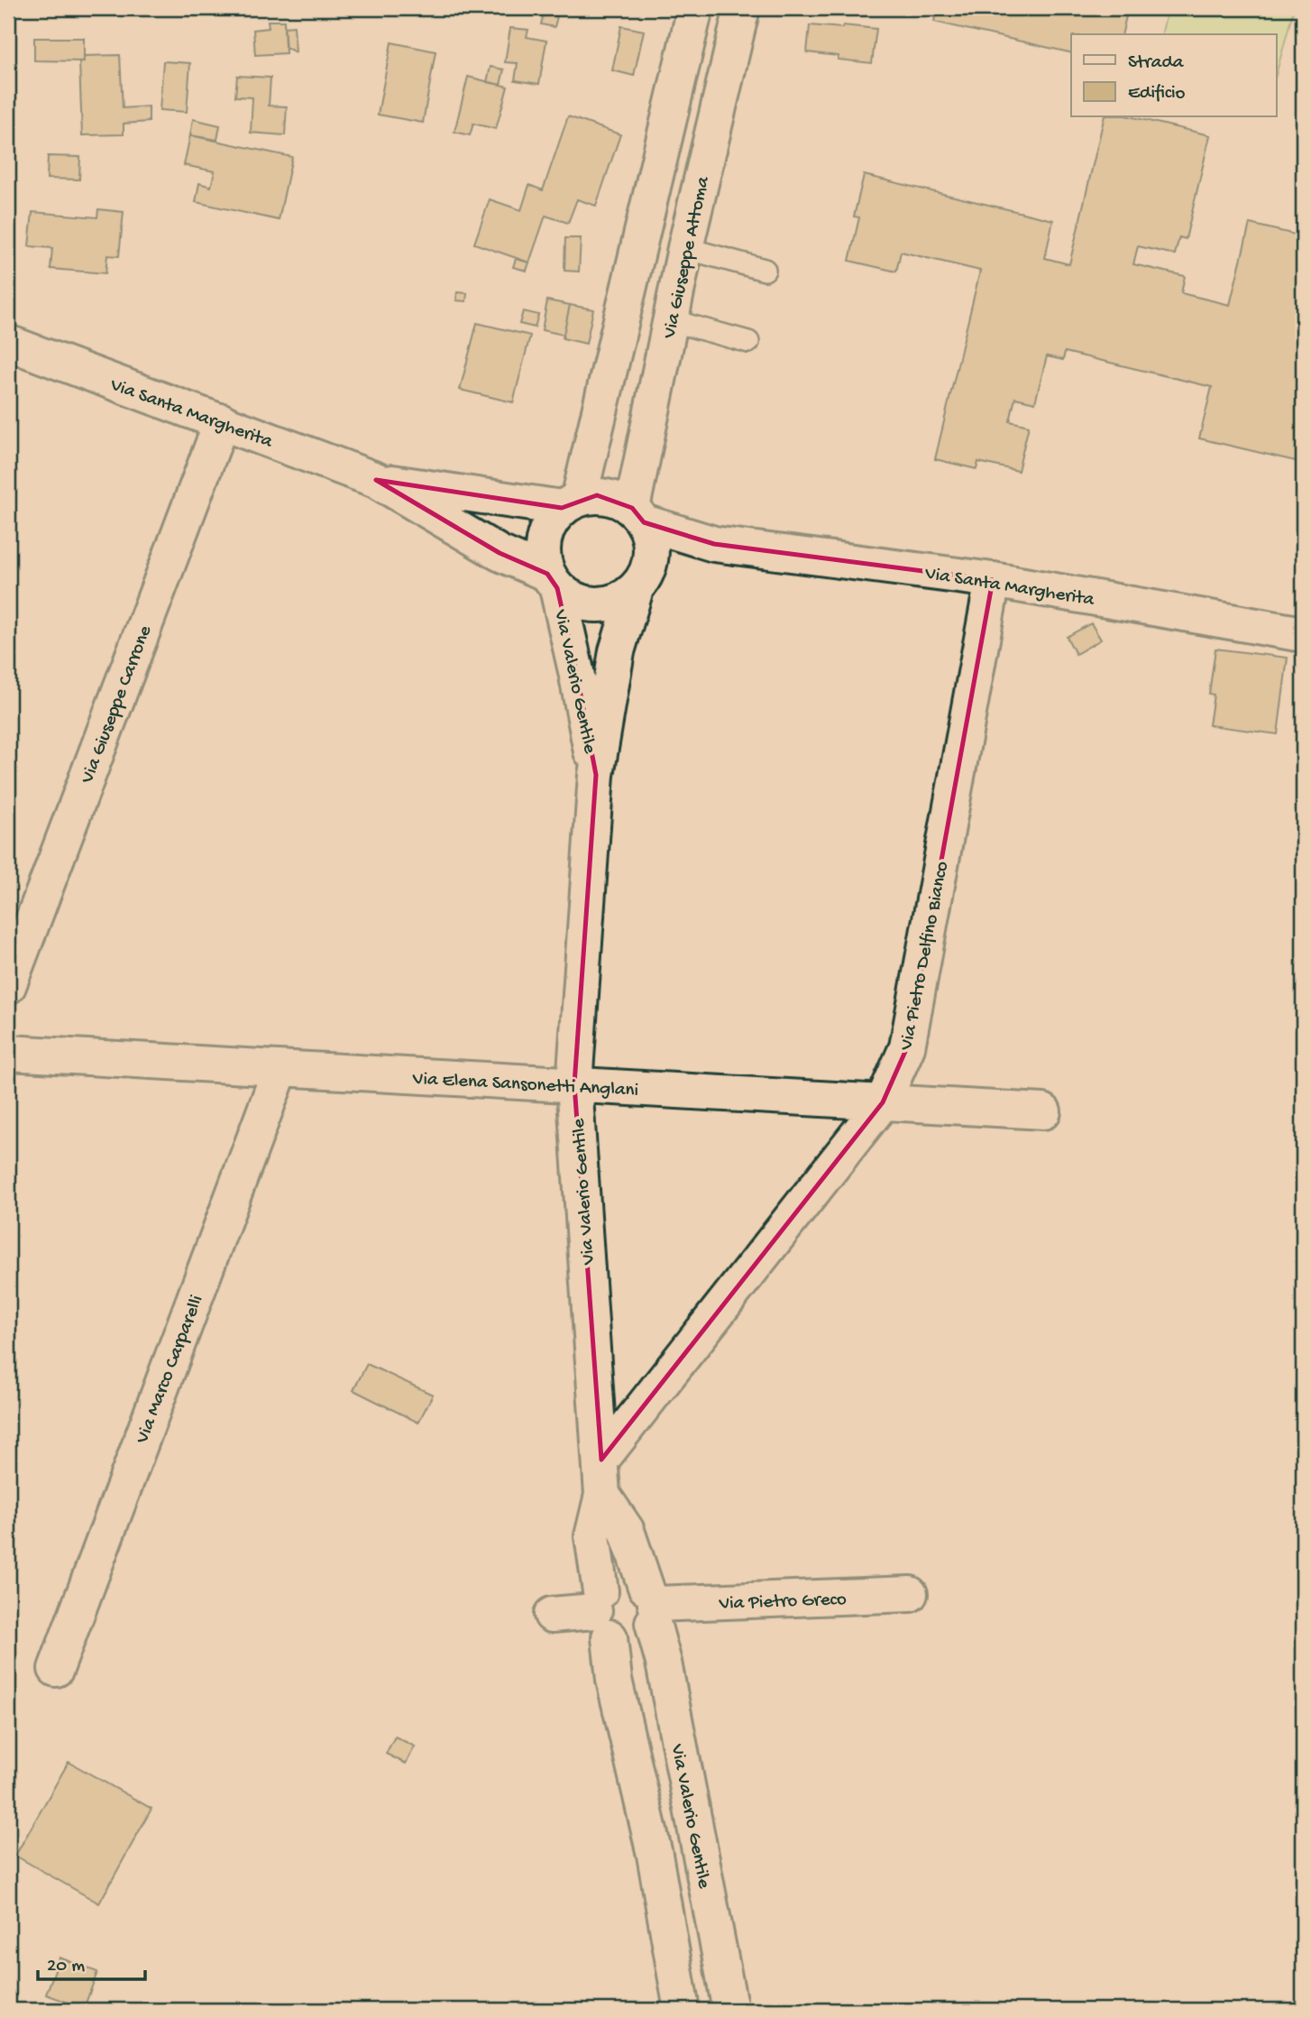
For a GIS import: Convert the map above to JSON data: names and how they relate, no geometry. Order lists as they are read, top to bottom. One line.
{"streets":{"street":["Via Giuseppe Attoma","Via Santa Margherita","Via Valerio Gentile","Via Giuseppe Carrone","Via Pietro Delfino Bianco","Via Elena Sansonetti Anglani","Via Marco Carparelli","Via Pietro Greco"]},"crossings":[["Via Giuseppe Attoma","Via Santa Margherita"],["Via Giuseppe Attoma","Via Valerio Gentile"],["Via Santa Margherita","Via Valerio Gentile"],["Via Santa Margherita","Via Giuseppe Carrone"],["Via Santa Margherita","Via Pietro Delfino Bianco"],["Via Valerio Gentile","Via Pietro Delfino Bianco"],["Via Valerio Gentile","Via Elena Sansonetti Anglani"],["Via Valerio Gentile","Via Pietro Greco"],["Via Pietro Delfino Bianco","Via Elena Sansonetti Anglani"],["Via Elena Sansonetti Anglani","Via Marco Carparelli"]],"legend":["Strada","Edificio"],"scale_bar":"20 m"}
